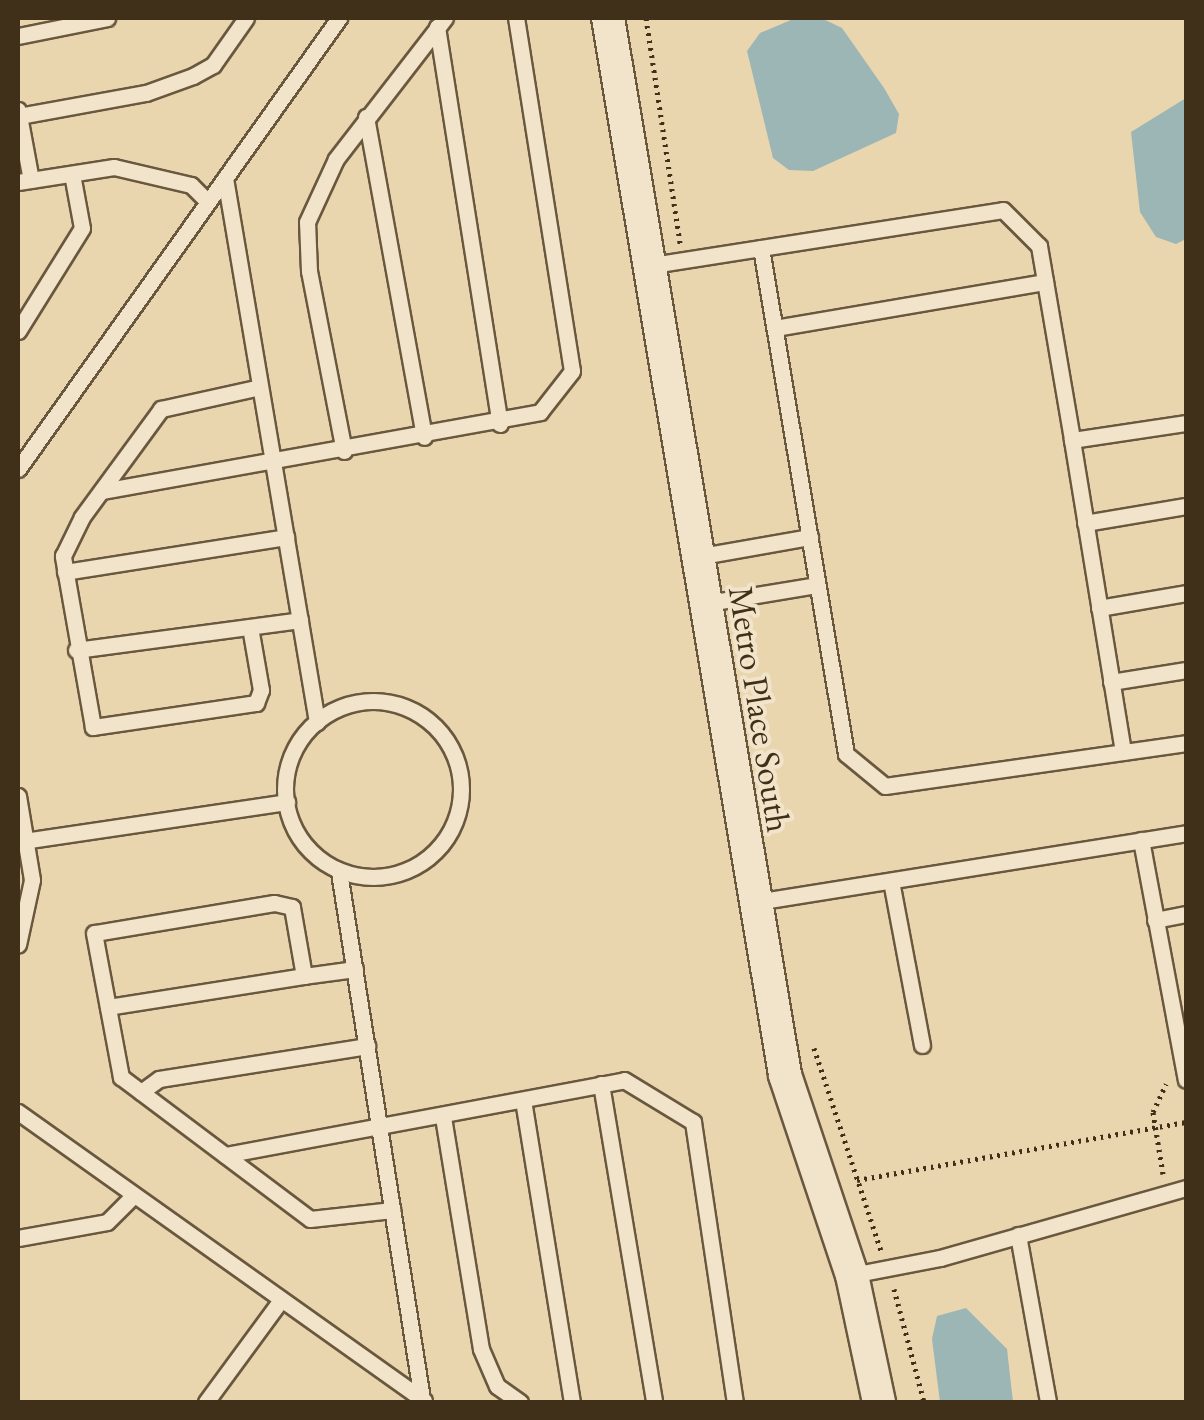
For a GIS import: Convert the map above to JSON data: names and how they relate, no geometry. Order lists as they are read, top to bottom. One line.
{"streets":{"street":["Metro Place South"]}}
